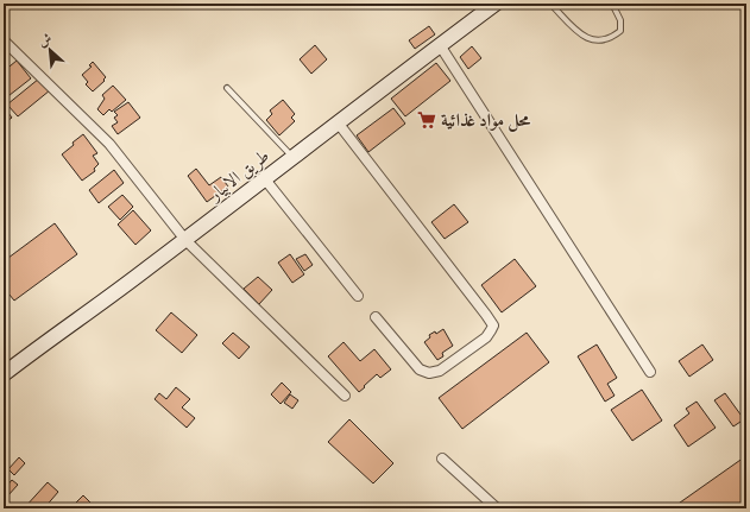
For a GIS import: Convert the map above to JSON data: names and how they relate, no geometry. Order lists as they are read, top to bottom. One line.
{"streets":{"main road":["طريق الابيار"]},"places":{"supermarket":["محل مواد غذائية"]},"north":"top left"}
